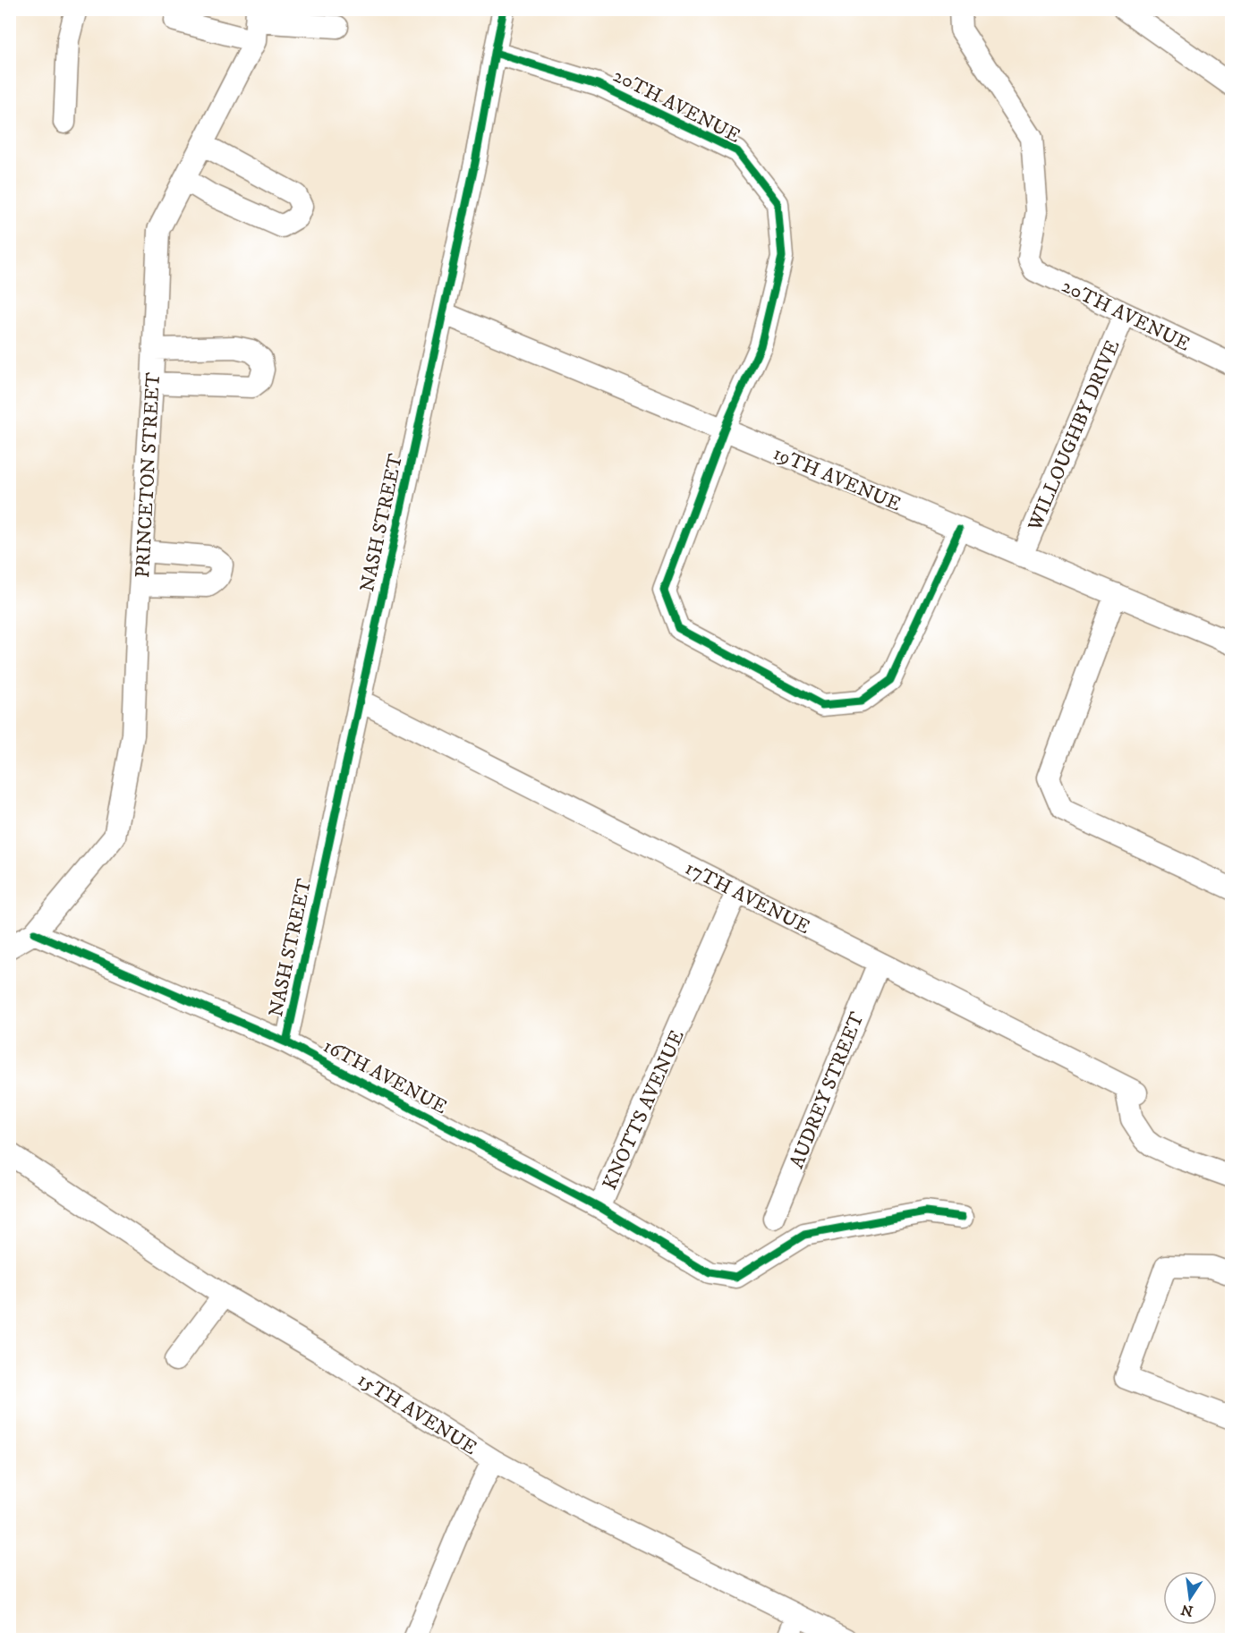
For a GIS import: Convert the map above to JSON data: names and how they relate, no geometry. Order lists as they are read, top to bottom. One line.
{"streets":{"street":["20TH AVENUE","WILLOUGHBY DRIVE","PRINCETON STREET","19TH AVENUE","NASH STREET","17TH AVENUE","16TH AVENUE","AUDREY STREET","KNOTTS AVENUE","15TH AVENUE"]},"crossings":[["20TH AVENUE","WILLOUGHBY DRIVE"],["20TH AVENUE","19TH AVENUE"],["20TH AVENUE","NASH STREET"],["WILLOUGHBY DRIVE","19TH AVENUE"],["PRINCETON STREET","16TH AVENUE"],["19TH AVENUE","NASH STREET"],["NASH STREET","17TH AVENUE"],["NASH STREET","16TH AVENUE"],["17TH AVENUE","AUDREY STREET"],["17TH AVENUE","KNOTTS AVENUE"],["16TH AVENUE","KNOTTS AVENUE"]],"north":"bottom"}
